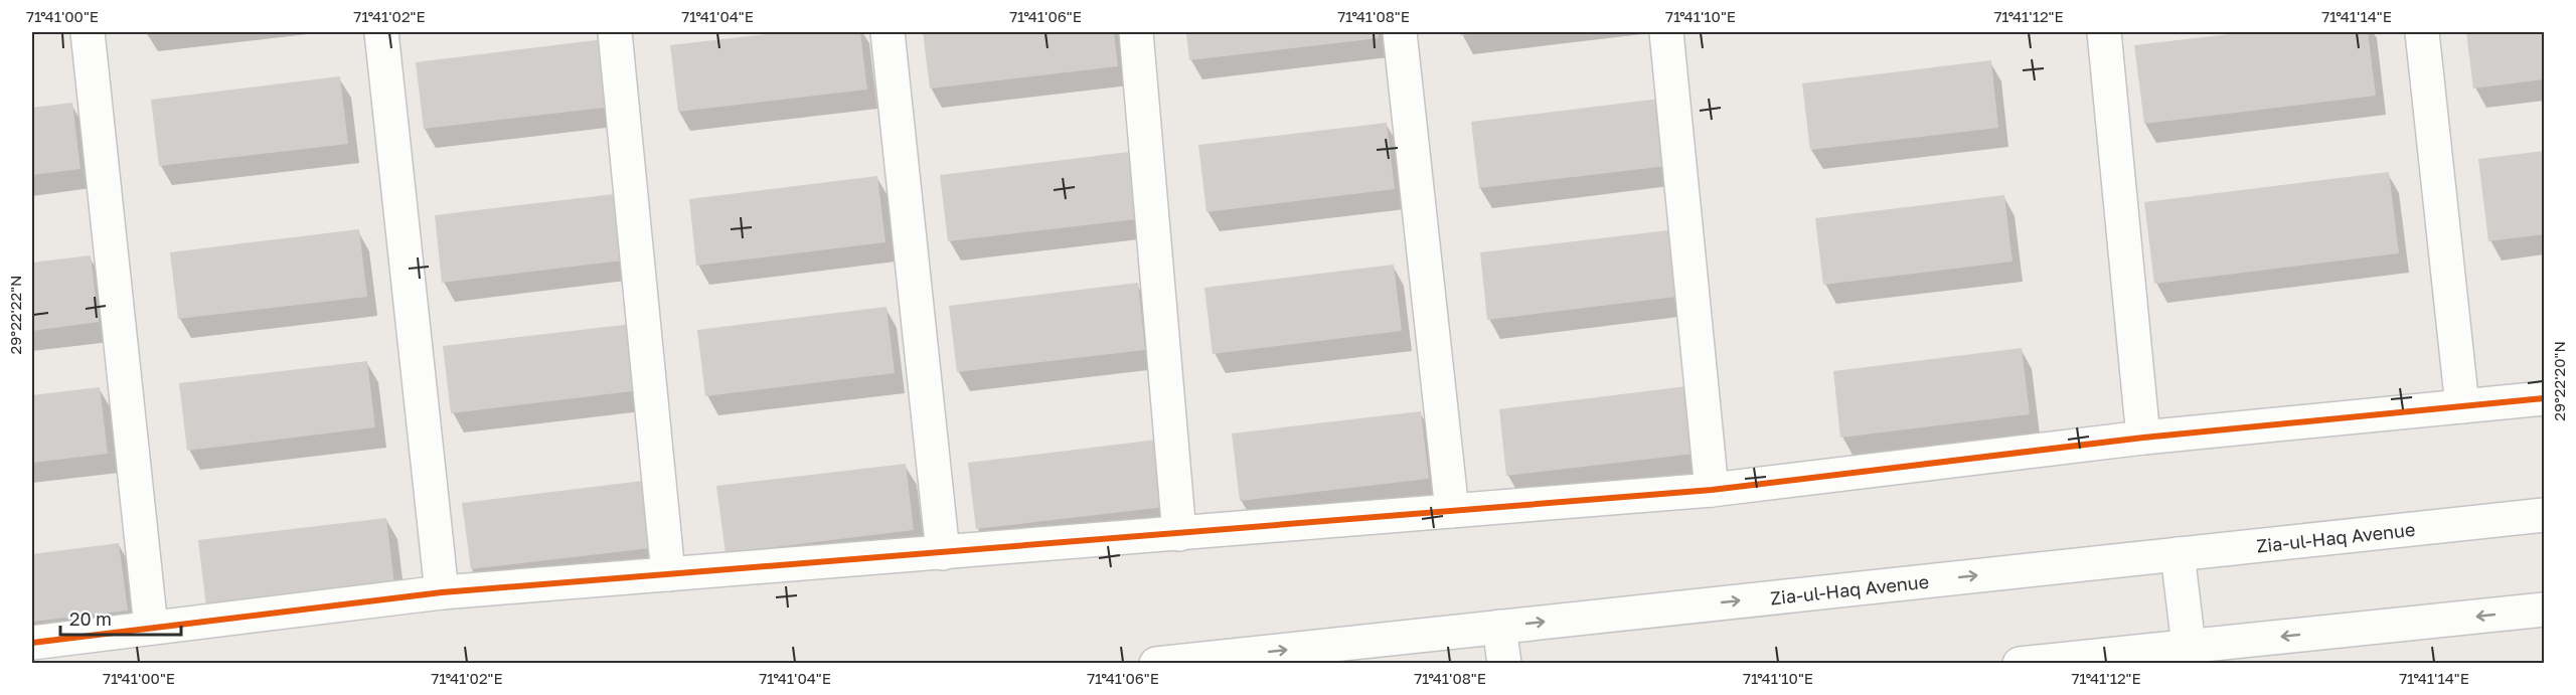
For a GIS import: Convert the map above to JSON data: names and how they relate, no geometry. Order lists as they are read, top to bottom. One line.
{"streets":{"street":["Zia-ul-Haq Avenue"]},"scale_bar":"20 m","coordinates":["71°41'00\"E","71°41'02\"E","71°41'04\"E","71°41'06\"E","71°41'08\"E","71°41'10\"E","71°41'12\"E","71°41'14\"E","29°22'22\"N","29°22'20\"N"]}
